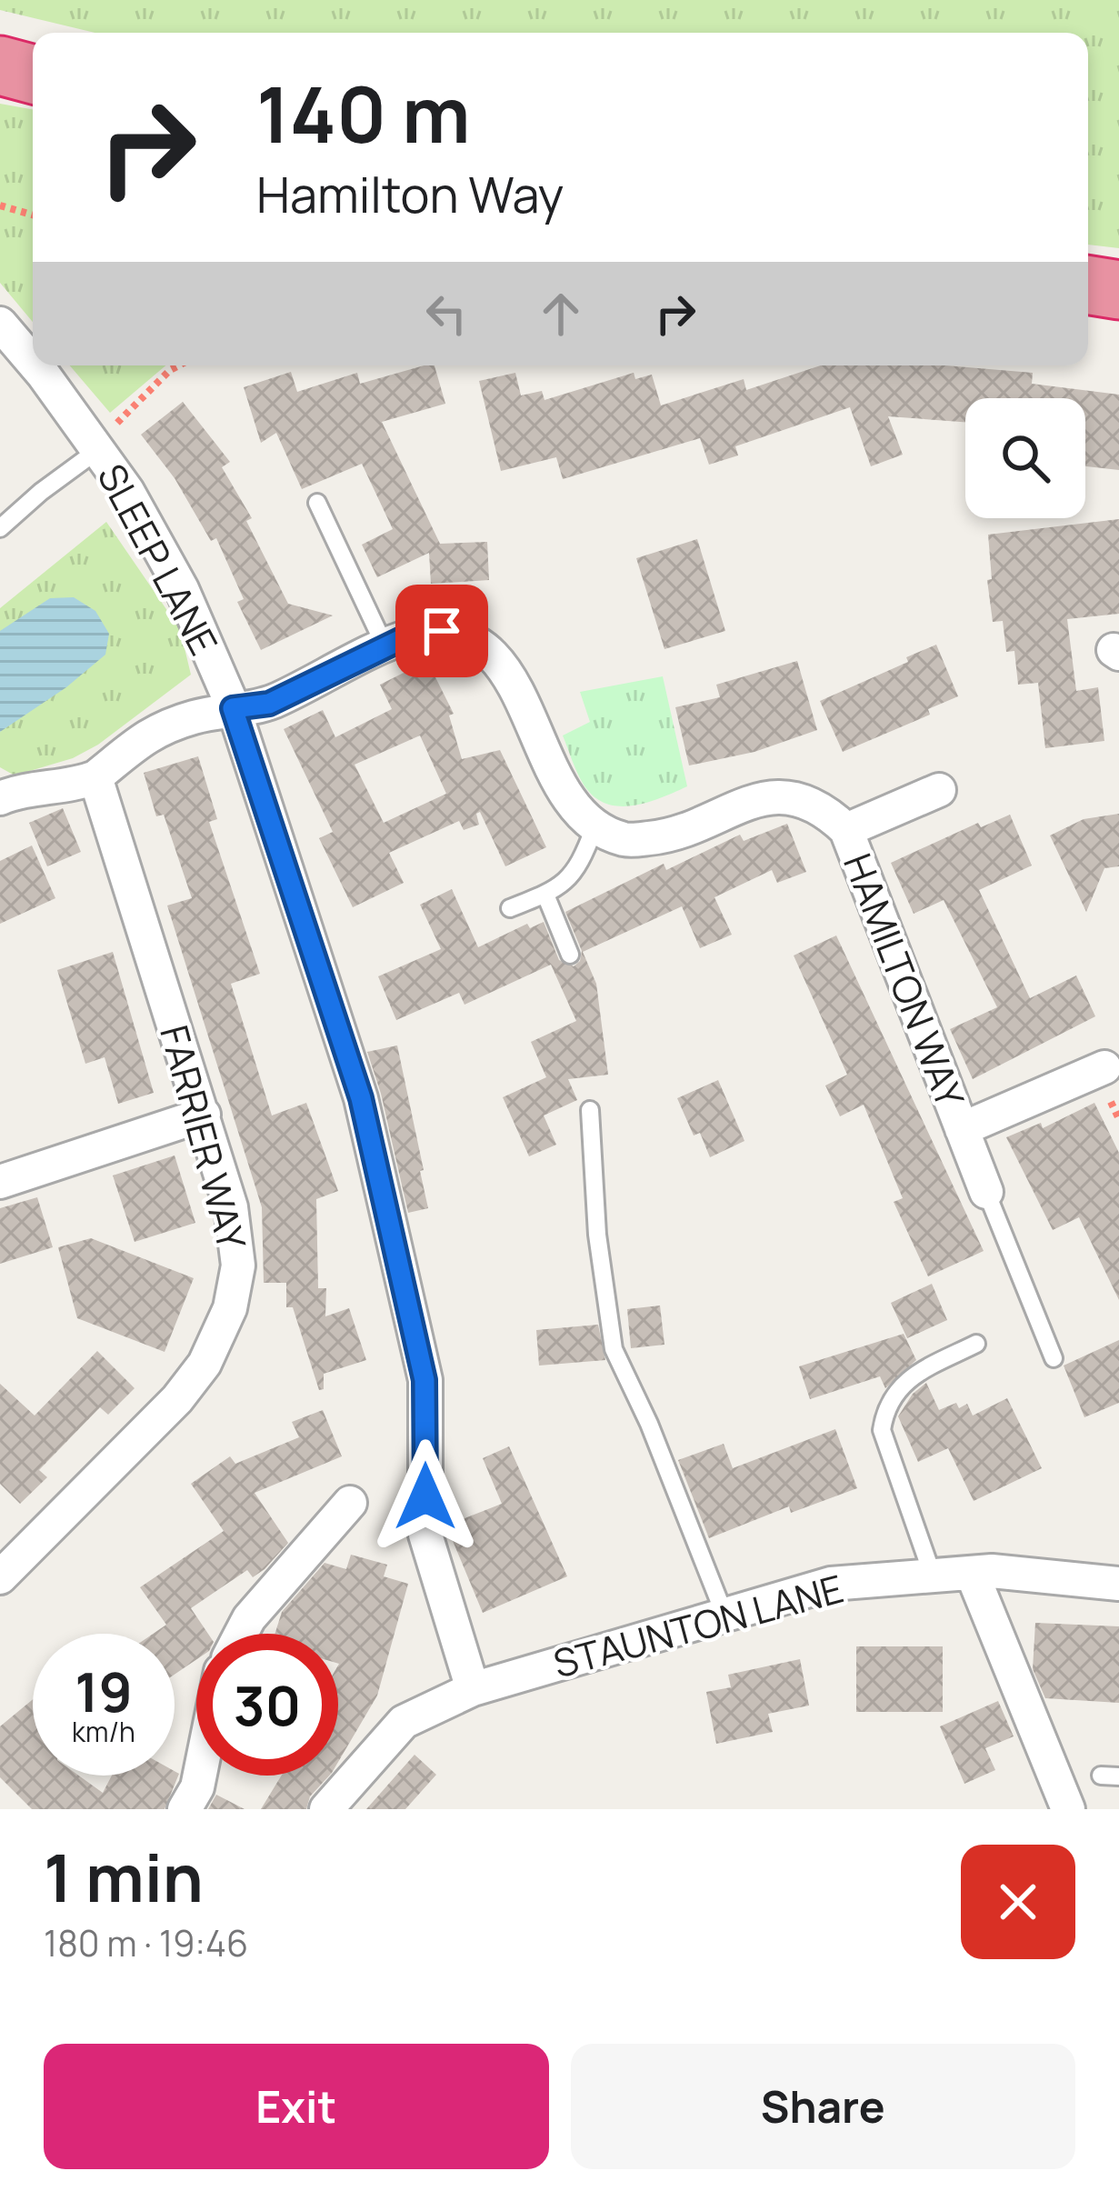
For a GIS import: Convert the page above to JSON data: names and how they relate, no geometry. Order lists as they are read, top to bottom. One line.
{"streets":{"street":["SLEEP LANE","HAMILTON WAY","FARRIER WAY","STAUNTON LANE"]},"crossings":[["SLEEP LANE","STAUNTON LANE"]],"page":{"turn":["140 m","Hamilton Way"],"speed":"19 km/h","limit":"30","heading":["1 min","180 m · 19:46"],"buttons":["Exit","Share"]}}
